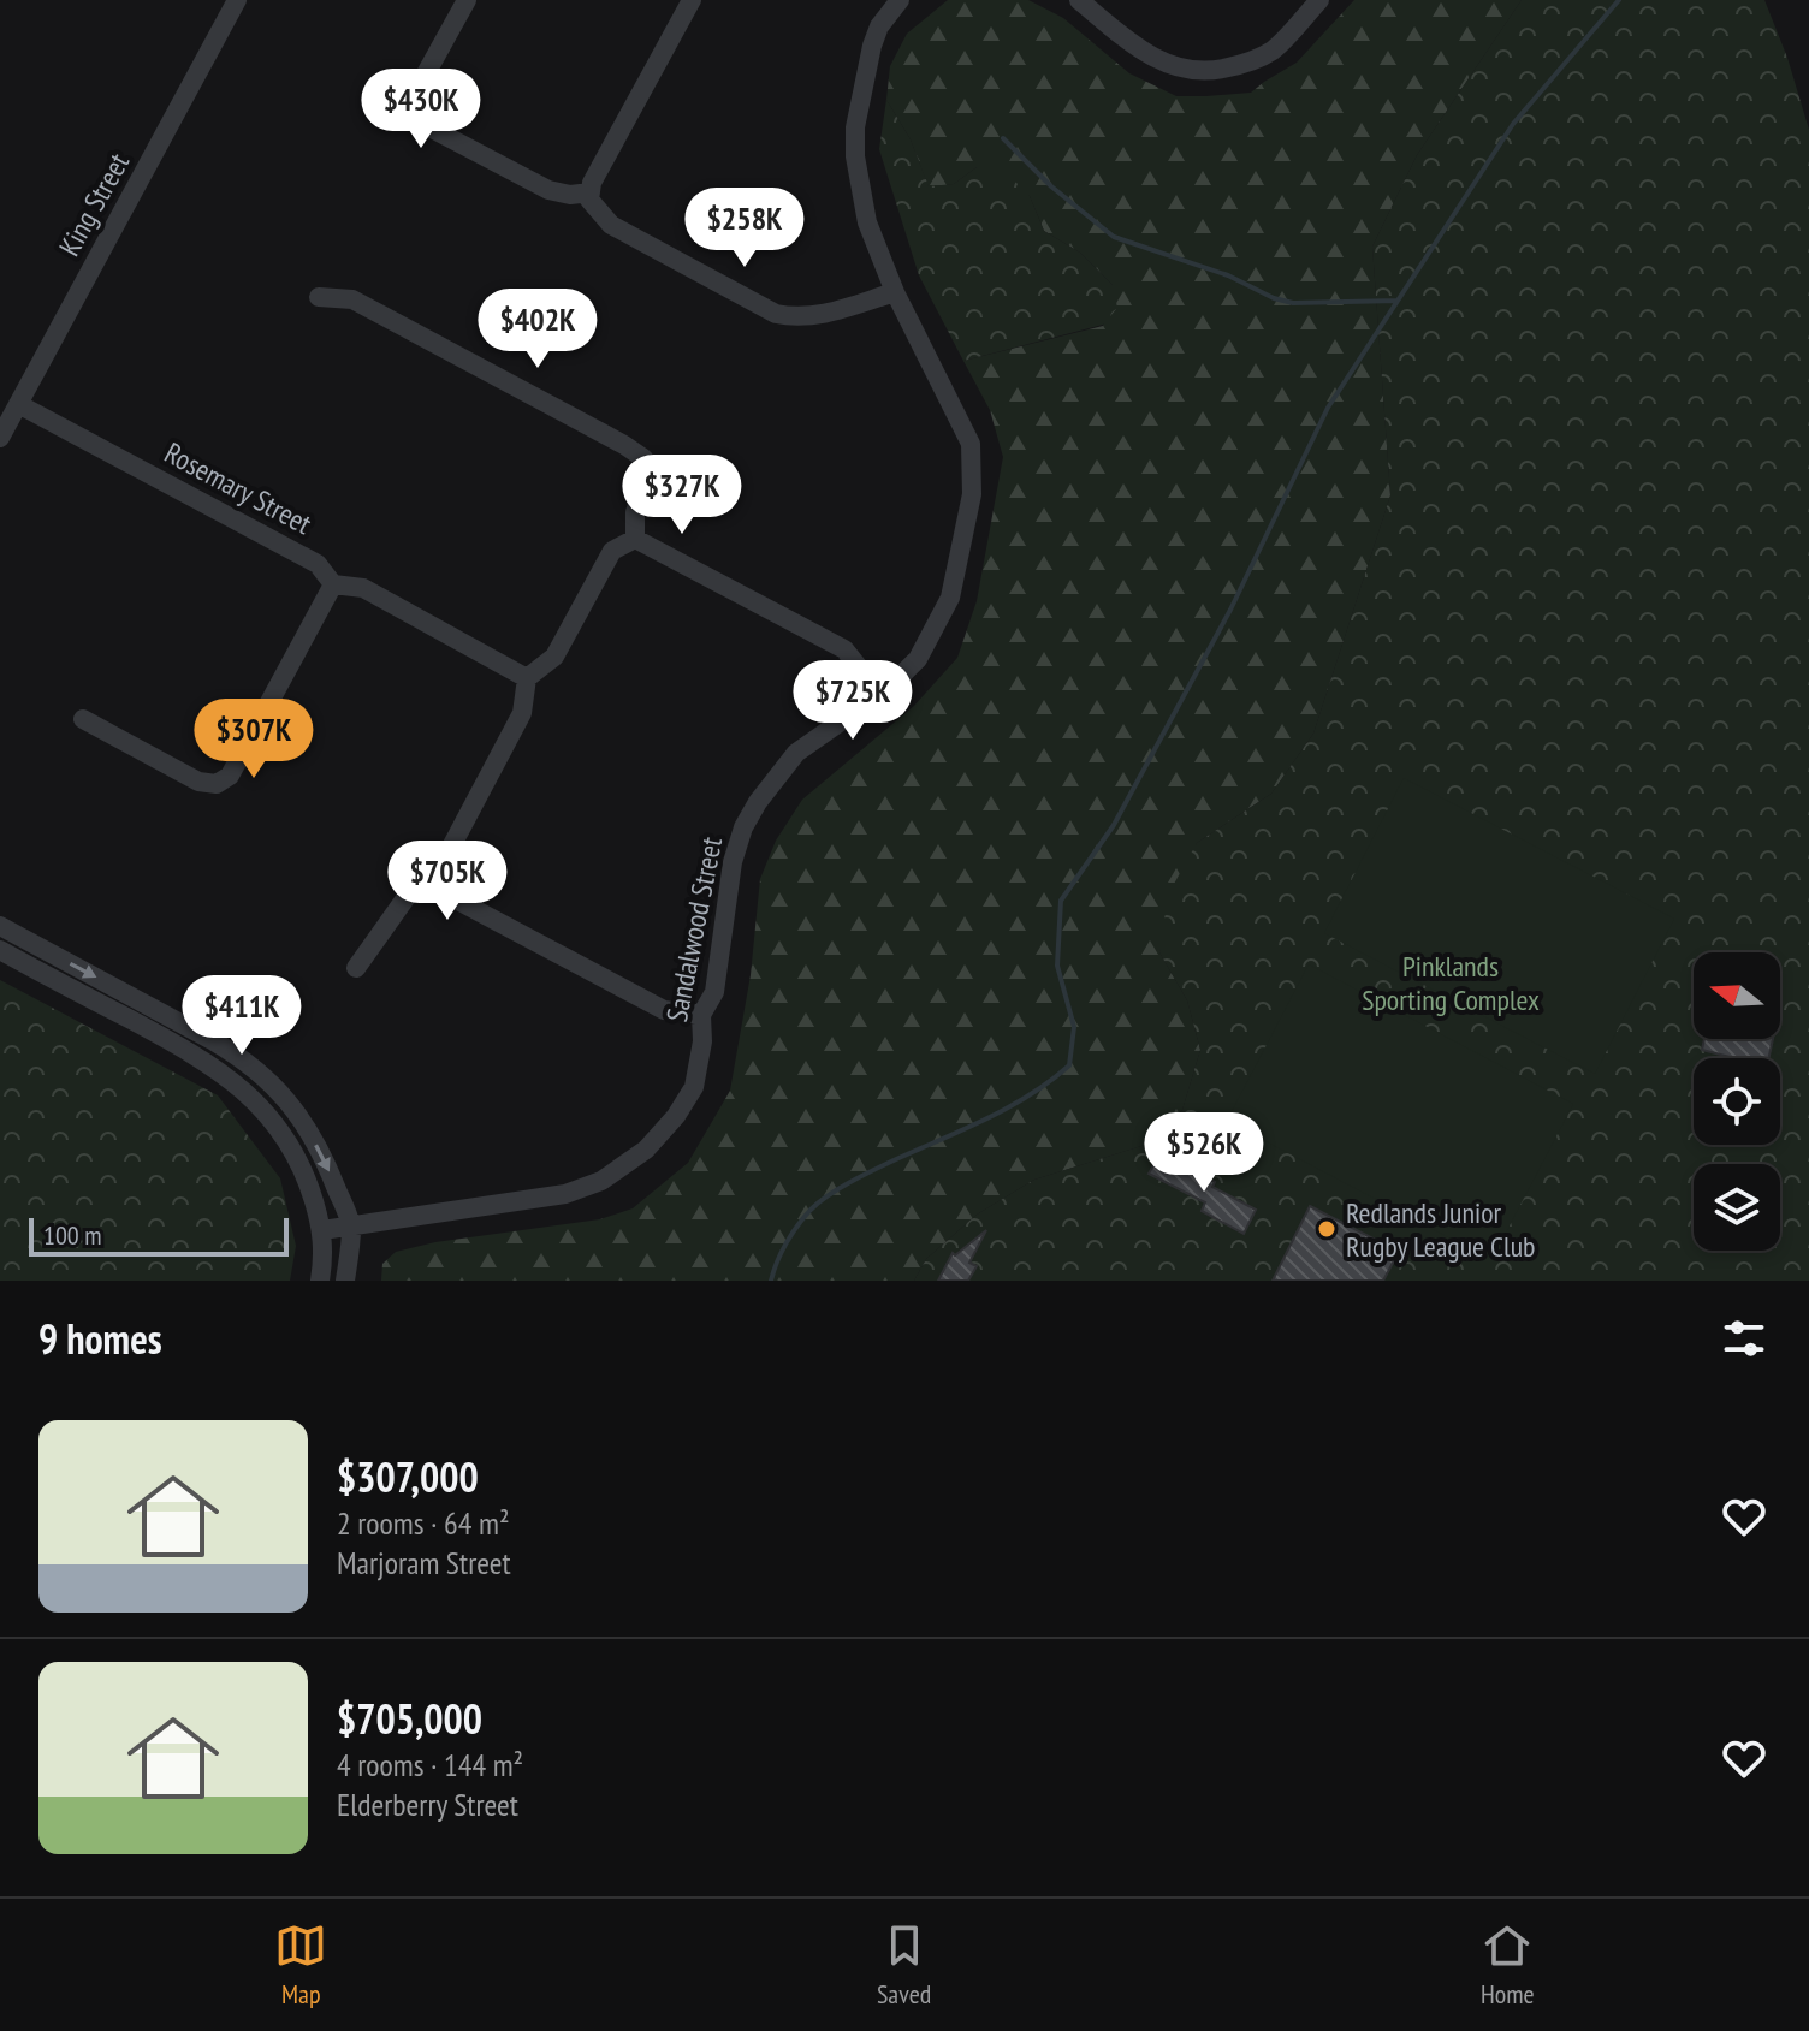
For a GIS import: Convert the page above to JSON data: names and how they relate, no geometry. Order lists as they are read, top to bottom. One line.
{"streets":{"street":["King Street","Rosemary Street","Sandalwood Street"]},"crossings":[["King Street","Rosemary Street"]],"parks":["Pinklands Sporting Complex"],"places":["Redlands Junior Rugby League Club"],"scale_bar":"100 m","north":"left","page":{"price":["$430K","$258K","$402K","$327K","$725K","$307K","$705K","$411K","$526K"],"scale":"100 m","heading":"9 homes","list":[{"name":"$307,000","note":"2 rooms · 64 m² · Marjoram Street"},{"name":"$705,000","note":"4 rooms · 144 m² · Elderberry Street"}],"tabs":["Map","Saved","Home"]}}
